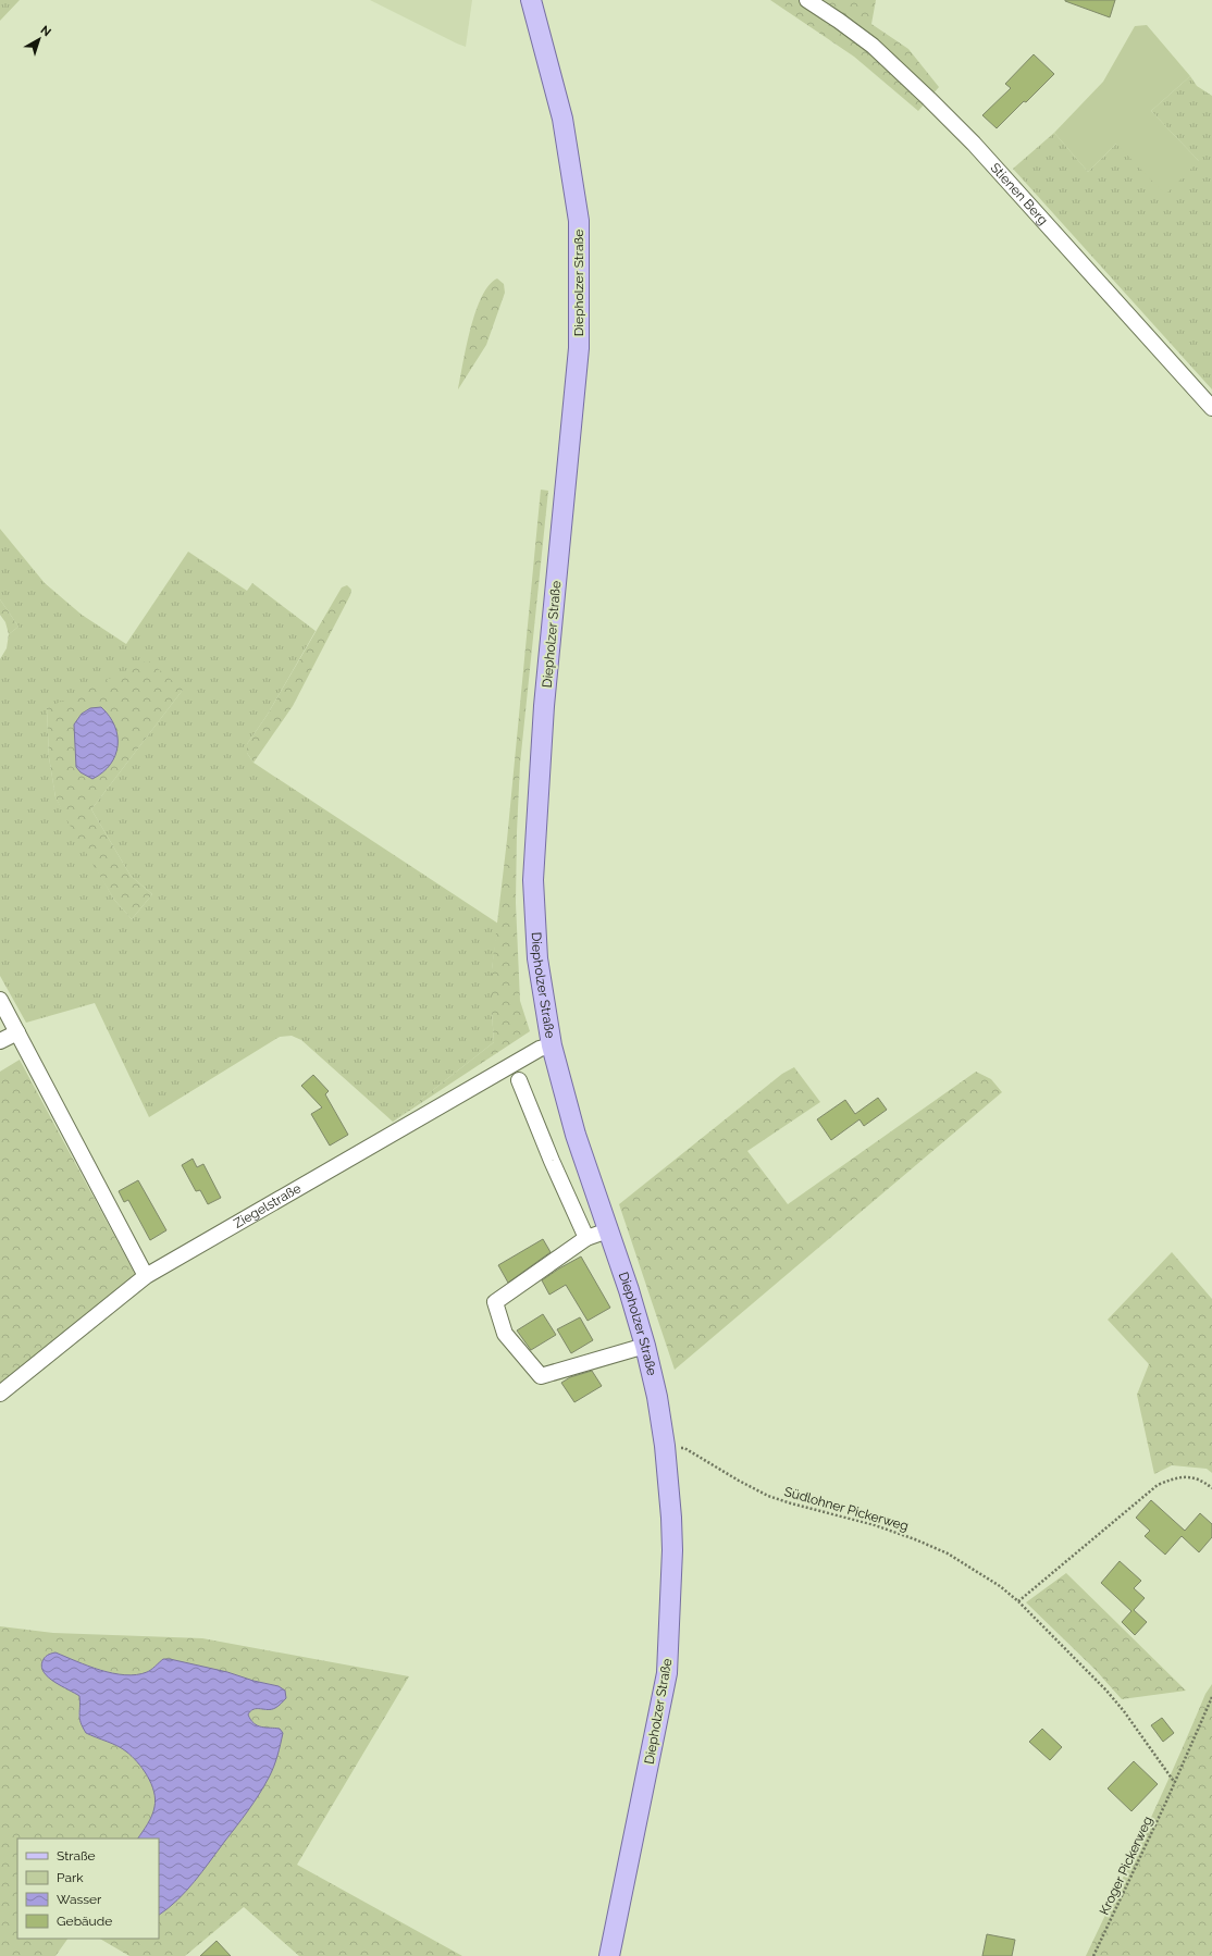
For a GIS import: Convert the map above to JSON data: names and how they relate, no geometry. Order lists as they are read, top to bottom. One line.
{"streets":{"main road":["Diepholzer Straße"],"street":["Stienen Berg","Ziegelstraße"],"path":["Südlohner Pickerweg","Kroger Pickerweg"]},"crossings":[["Diepholzer Straße","Ziegelstraße"],["Diepholzer Straße","Südlohner Pickerweg"],["Südlohner Pickerweg","Kroger Pickerweg"]],"legend":["Straße","Park","Wasser","Gebäude"],"north":"top right"}
